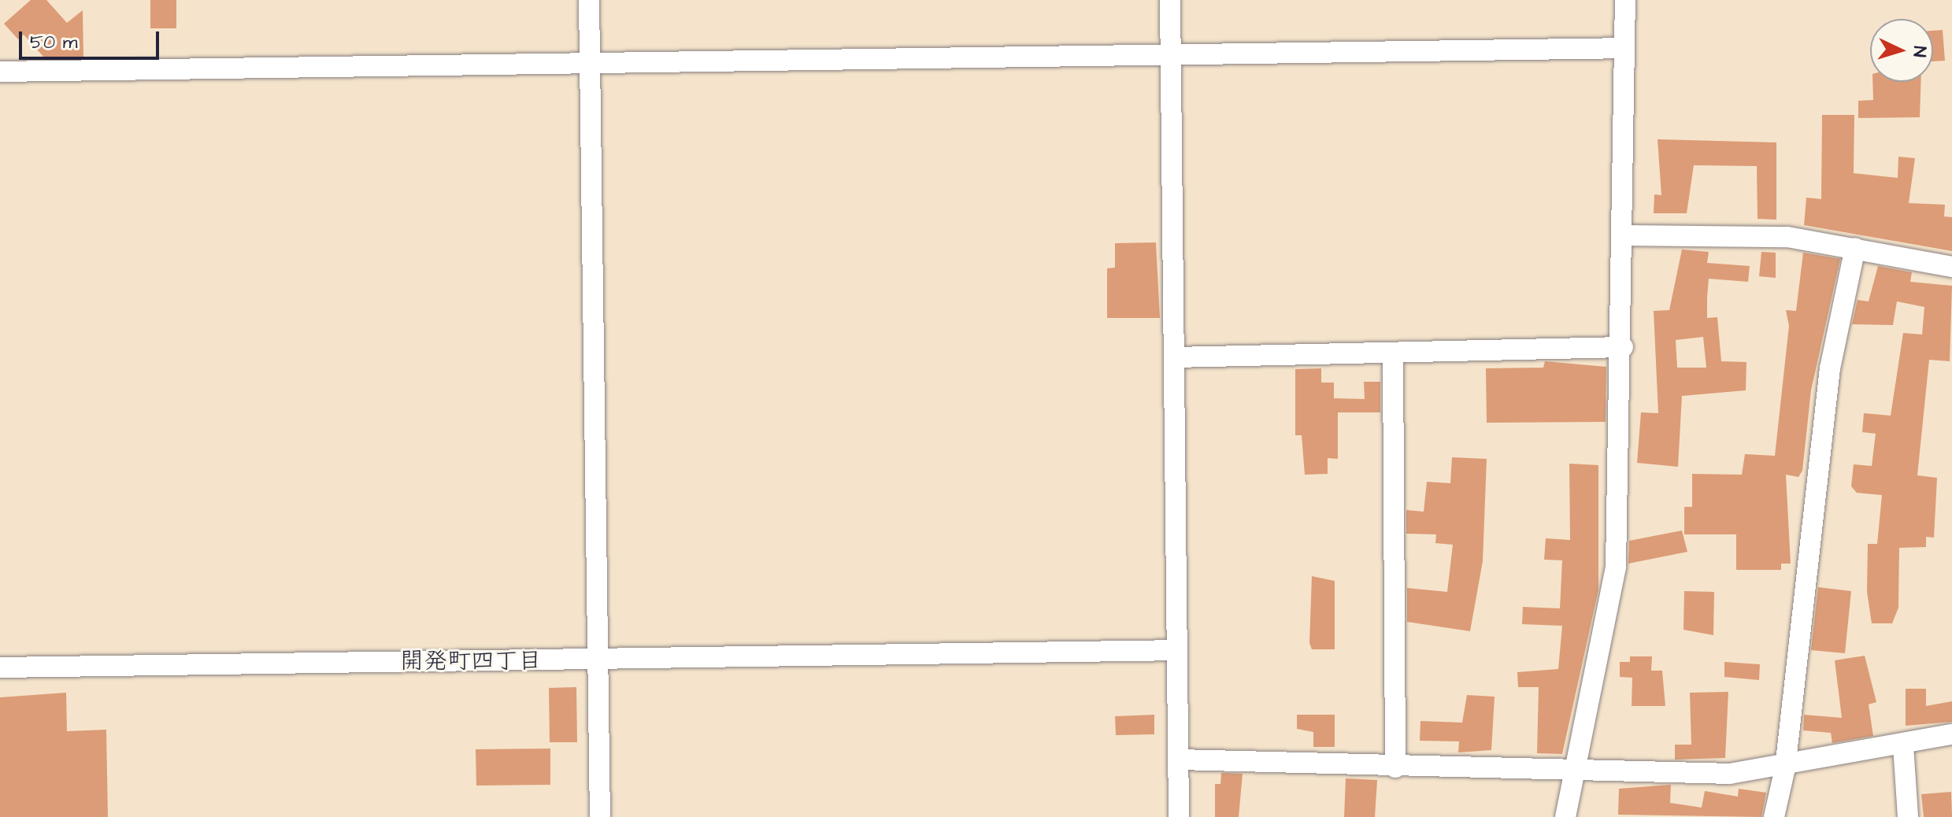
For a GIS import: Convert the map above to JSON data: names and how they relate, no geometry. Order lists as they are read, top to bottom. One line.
{"districts":["開発町四丁目"],"scale_bar":"50 m","north":"right"}
